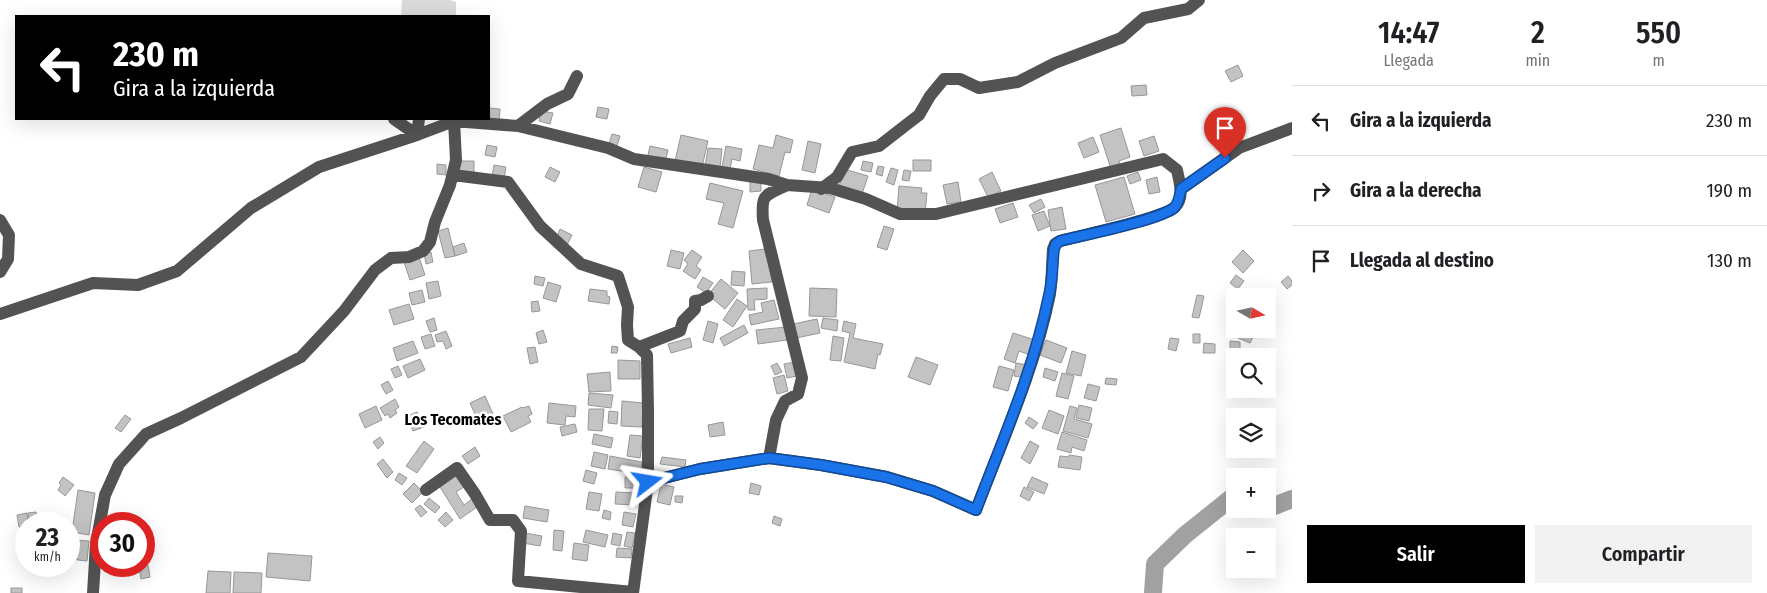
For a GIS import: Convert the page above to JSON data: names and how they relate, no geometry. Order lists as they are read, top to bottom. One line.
{"districts":["Los Tecomates"],"north":"right","page":{"eta":["14:47","Llegada","2","min","550","m"],"turn":["230 m","Gira a la izquierda"],"list":[{"name":"Gira a la izquierda","value":"230 m"},{"name":"Gira a la derecha","value":"190 m"},{"name":"Llegada al destino","value":"130 m"}],"map_buttons":["+","−"],"speed":"23 km/h","limit":"30","buttons":["Salir","Compartir"]}}
